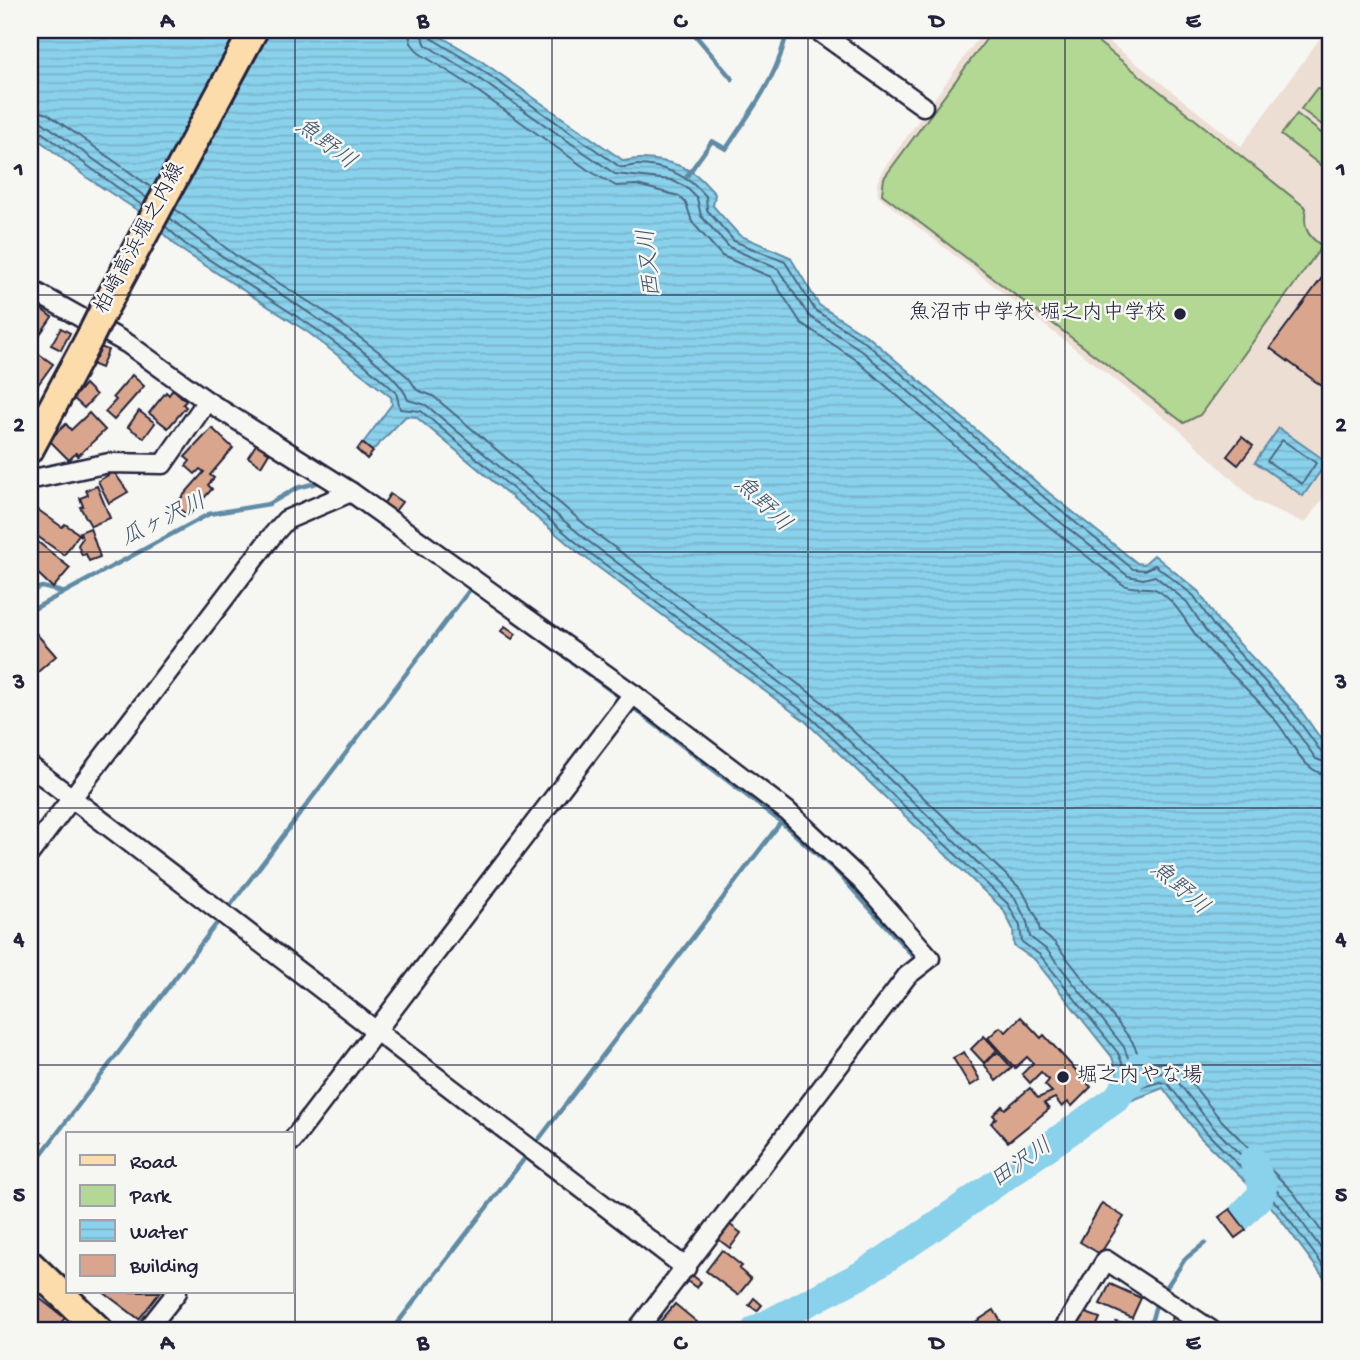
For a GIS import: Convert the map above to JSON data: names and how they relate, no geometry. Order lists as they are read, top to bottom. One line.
{"streets":{"main road":["柏崎高浜堀之内線"]},"water":["魚野川","西又川","瓜ヶ沢川","田沢川"],"places":["魚沼市中学校 堀之内中学校","堀之内やな場"],"legend":["Road","Park","Water","Building"],"grid":{"columns":["A","B","C","D","E"],"rows":["1","2","3","4","5"]}}
